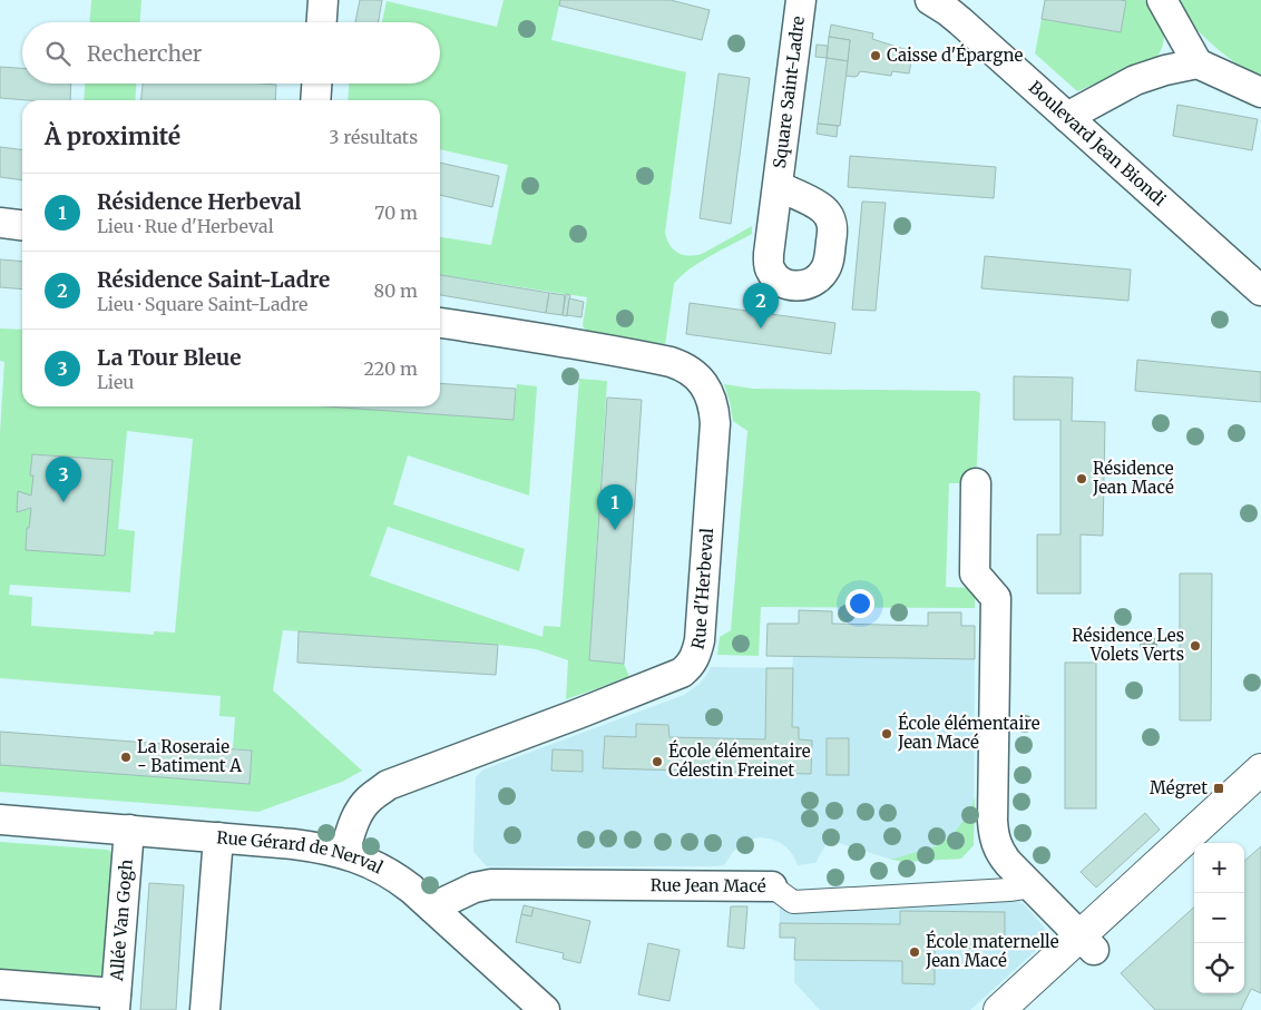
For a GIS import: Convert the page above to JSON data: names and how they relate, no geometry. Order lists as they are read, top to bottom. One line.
{"streets":{"street":["Square Saint-Ladre","Boulevard Jean Biondi","Rue d'Herbeval","Rue Gérard de Nerval","Rue Jean Macé","Allée Van Gogh"]},"crossings":[["Rue d'Herbeval","Rue Gérard de Nerval"],["Rue Gérard de Nerval","Rue Jean Macé"],["Rue Gérard de Nerval","Allée Van Gogh"]],"places":{"other":["Caisse d'Épargne","Résidence Jean Macé","Résidence Les Volets Verts","École élémentaire Jean Macé","La Roseraie - Batiment A","École élémentaire Célestin Freinet","École maternelle Jean Macé"],"transit":["Mégret"]},"page":{"search":"Rechercher","heading":["À proximité","3 résultats"],"list":[{"mark":"1","name":"Résidence Herbeval","note":"Lieu · Rue d'Herbeval","value":"70 m"},{"mark":"2","name":"Résidence Saint-Ladre","note":"Lieu · Square Saint-Ladre","value":"80 m"},{"mark":"3","name":"La Tour Bleue","note":"Lieu","value":"220 m"}],"pins":["2","3","1"],"map_buttons":["+","−"]}}
